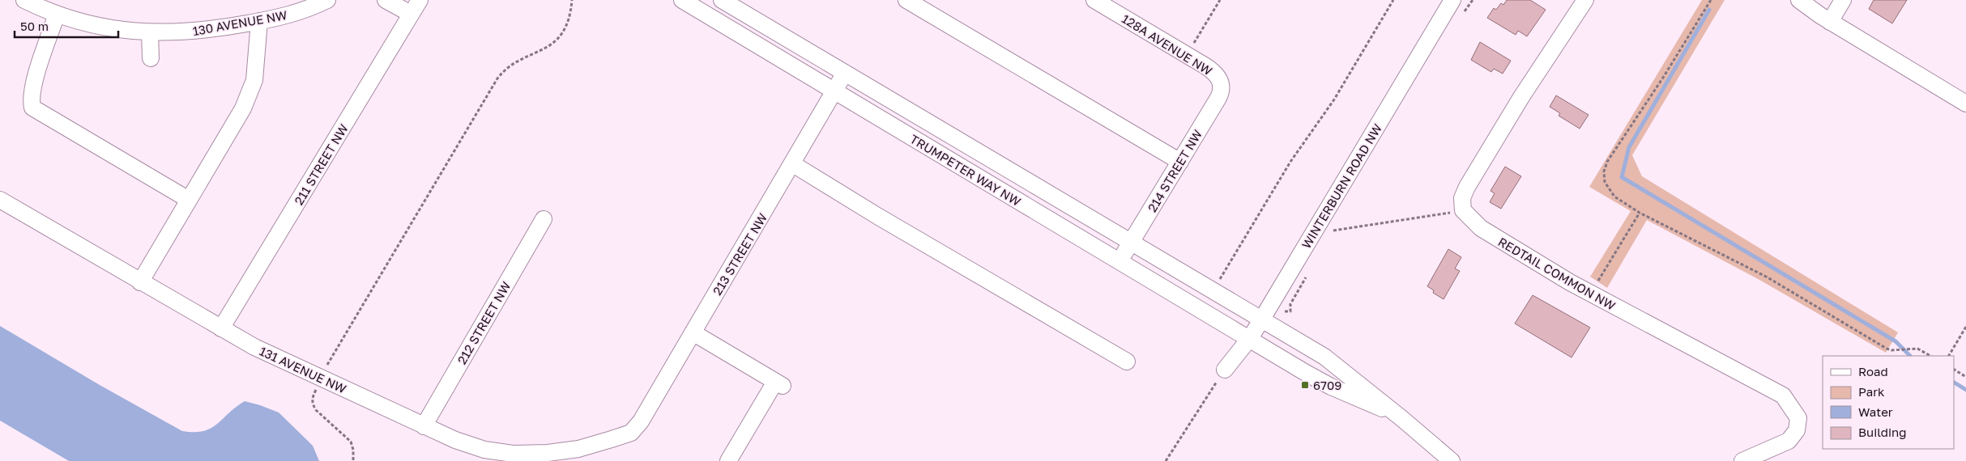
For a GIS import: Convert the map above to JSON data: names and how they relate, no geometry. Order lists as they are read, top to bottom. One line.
{"streets":{"street":["130 AVENUE NW","128A AVENUE NW","211 STREET NW","TRUMPETER WAY NW","214 STREET NW","WINTERBURN ROAD NW","213 STREET NW","REDTAIL COMMON NW","212 STREET NW","131 AVENUE NW"]},"crossings":[["128A AVENUE NW","214 STREET NW"],["211 STREET NW","131 AVENUE NW"],["TRUMPETER WAY NW","214 STREET NW"],["TRUMPETER WAY NW","WINTERBURN ROAD NW"],["TRUMPETER WAY NW","213 STREET NW"],["213 STREET NW","131 AVENUE NW"],["212 STREET NW","131 AVENUE NW"]],"places":{"transit":["6709"]},"legend":["Road","Park","Water","Building"],"scale_bar":"50 m"}
